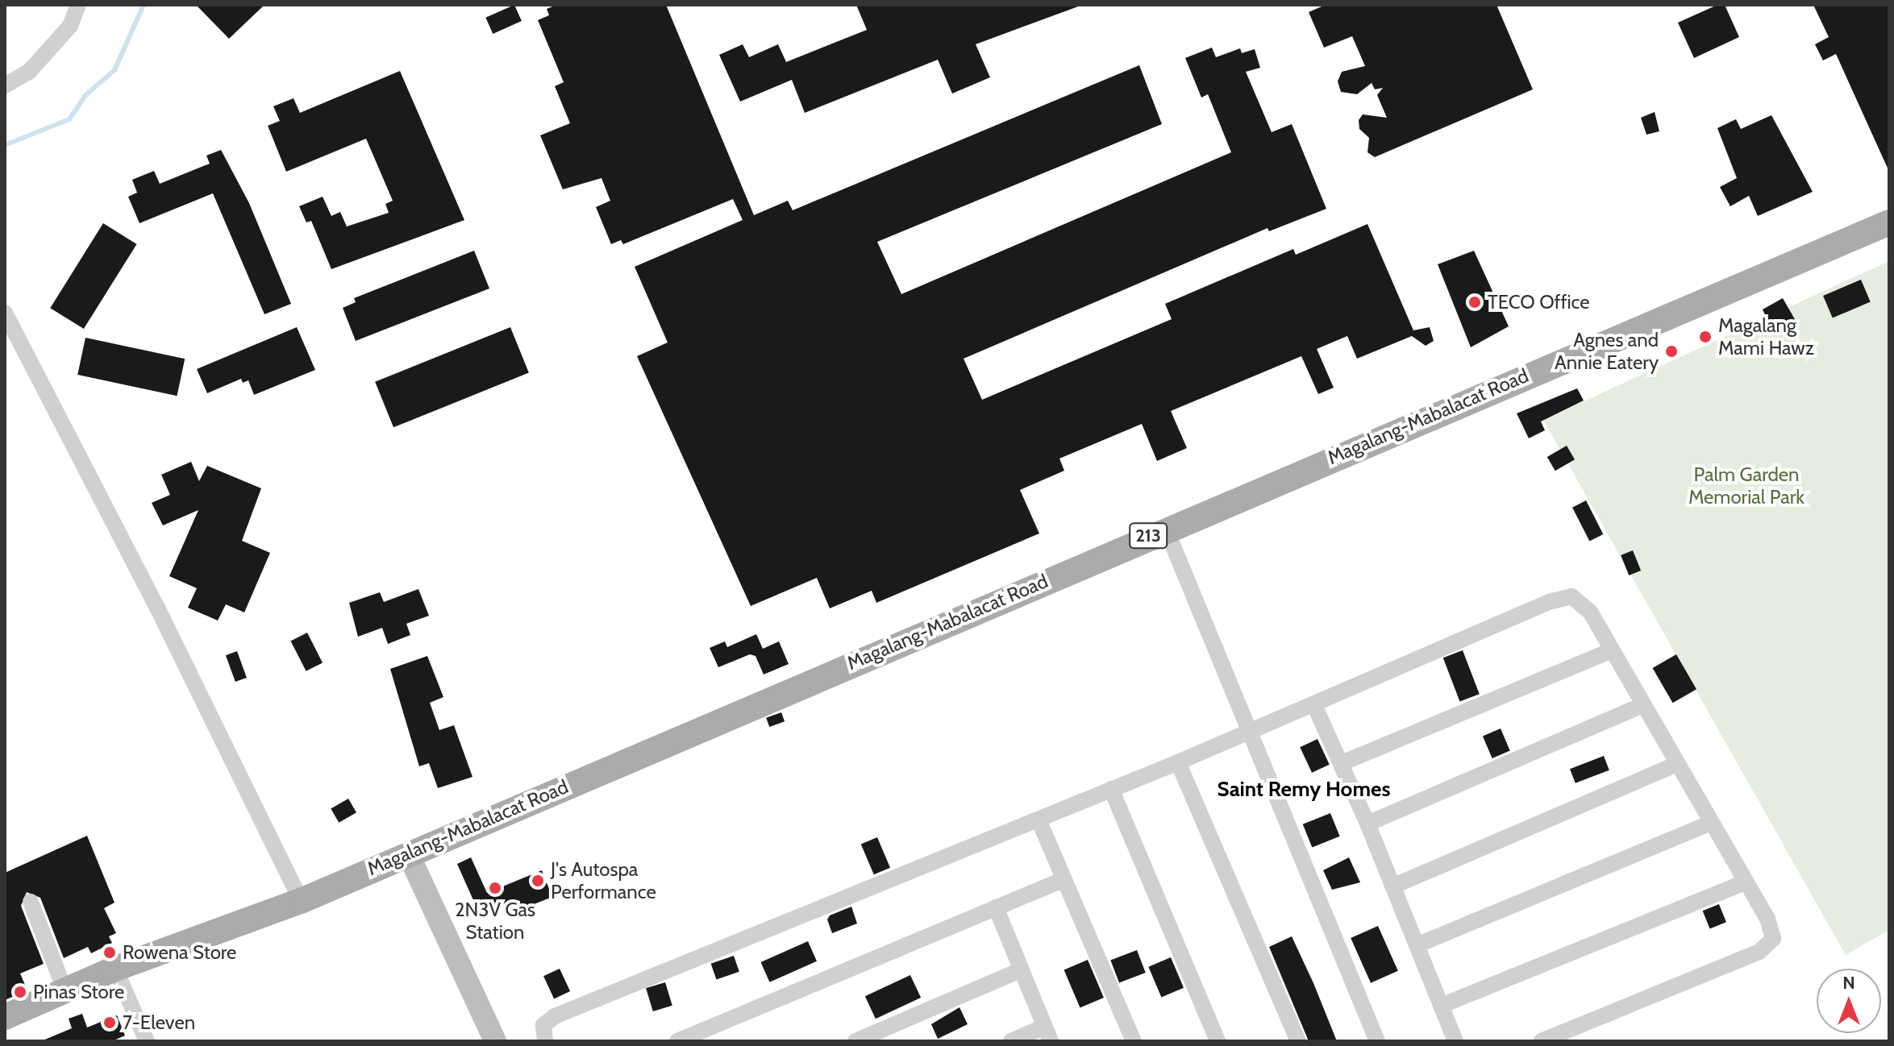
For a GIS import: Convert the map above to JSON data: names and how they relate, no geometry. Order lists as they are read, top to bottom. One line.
{"streets":{"main road":["Magalang-Mabalacat Road","213"]},"districts":["Saint Remy Homes"],"parks":["Palm Garden Memorial Park"],"places":["TECO Office","Magalang Mami Hawz","Agnes and Annie Eatery","J's Autospa Performance","2N3V Gas Station","Rowena Store","Pinas Store","7-Eleven"],"north":"top"}
